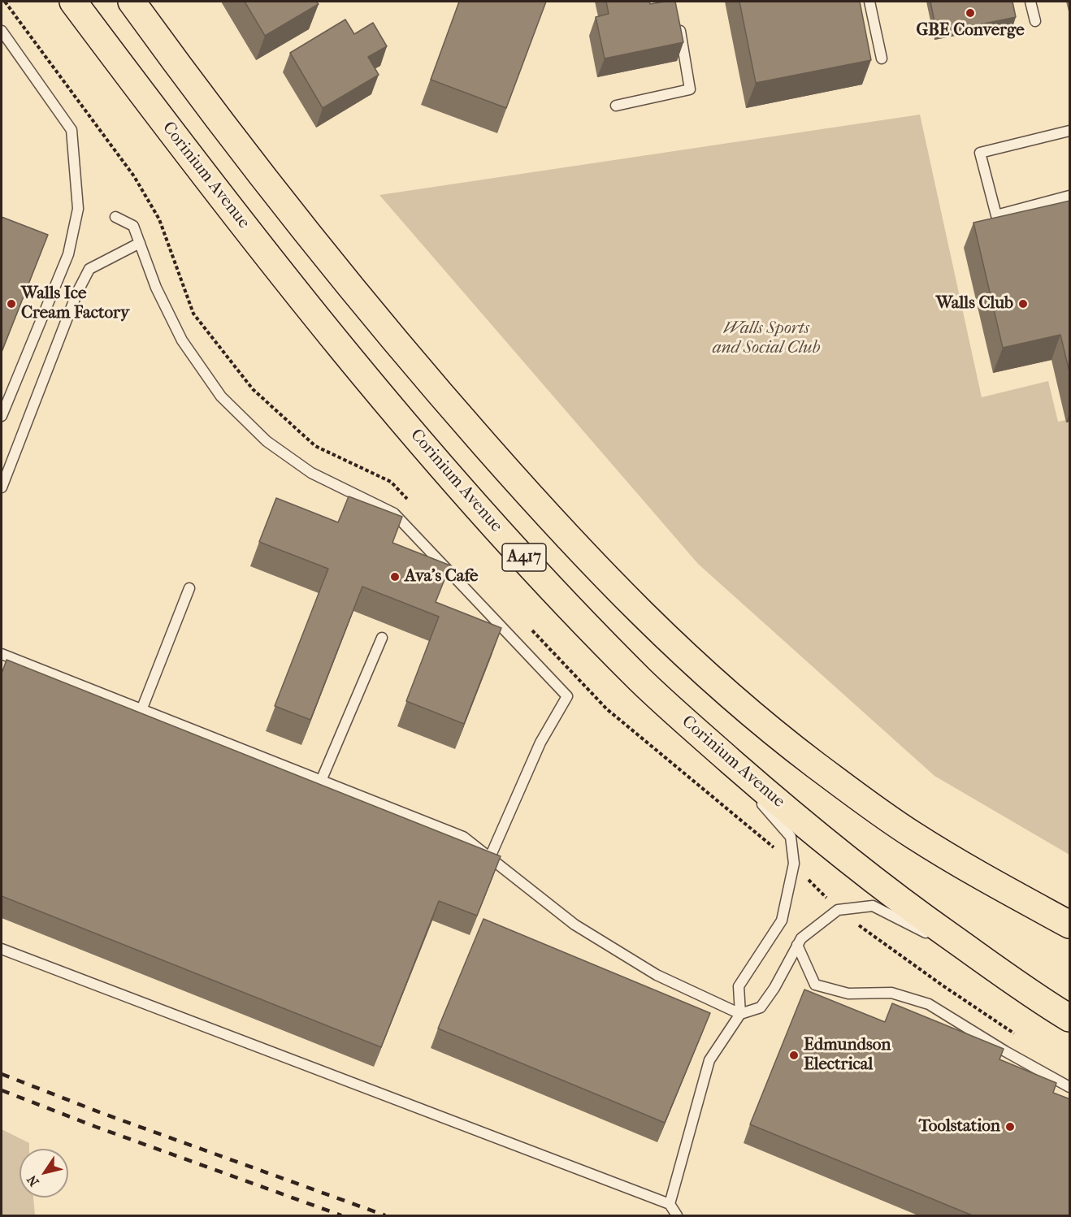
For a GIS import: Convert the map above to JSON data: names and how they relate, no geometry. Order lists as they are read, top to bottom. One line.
{"streets":{"highway":["Corinium Avenue","A417"]},"parks":["Walls Sports and Social Club"],"places":["GBE Converge","Walls Ice Cream Factory","Walls Club","Ava's Cafe","Edmundson Electrical","Toolstation"],"north":"bottom left"}
